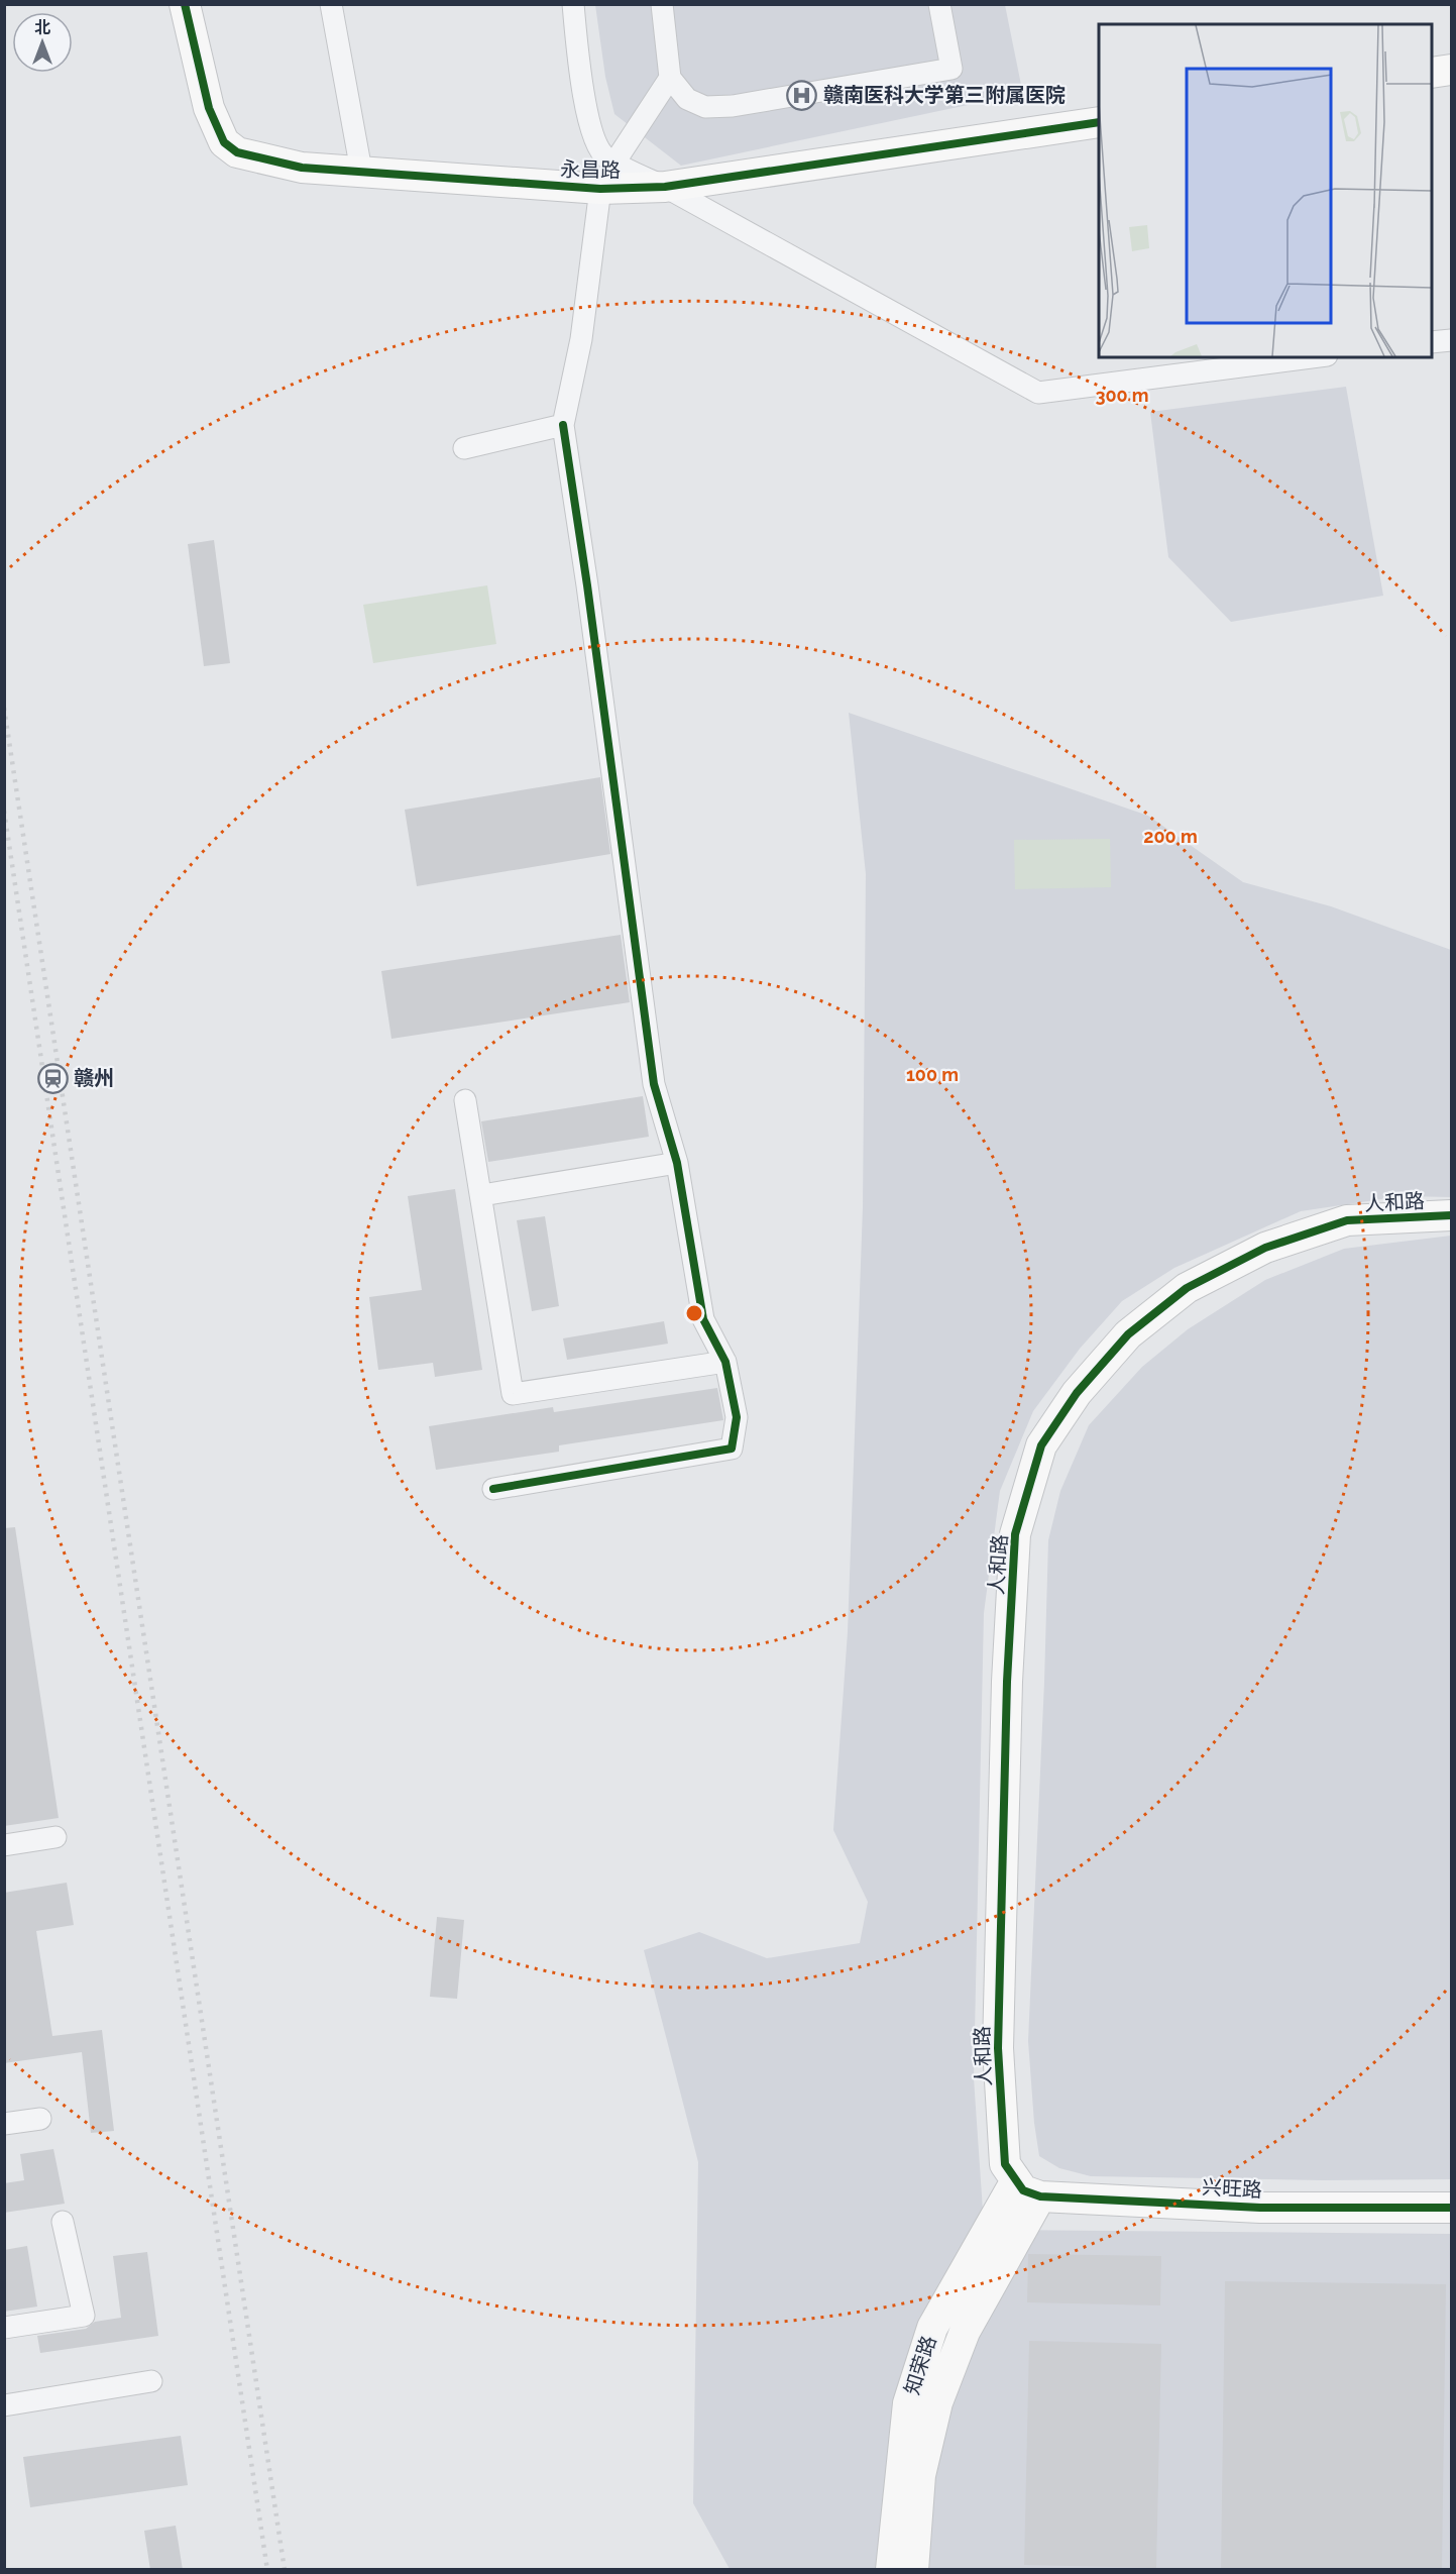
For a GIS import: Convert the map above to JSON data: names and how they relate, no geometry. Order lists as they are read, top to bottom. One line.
{"streets":{"street":["永昌路","人和路","兴旺路","知荣路"]},"crossings":[["人和路","兴旺路"],["人和路","知荣路"],["兴旺路","知荣路"]],"places":{"hospital":["赣南医科大学第三附属医院"],"station":["赣州"]},"north":"top","rings":["300 m","200 m","100 m"]}
